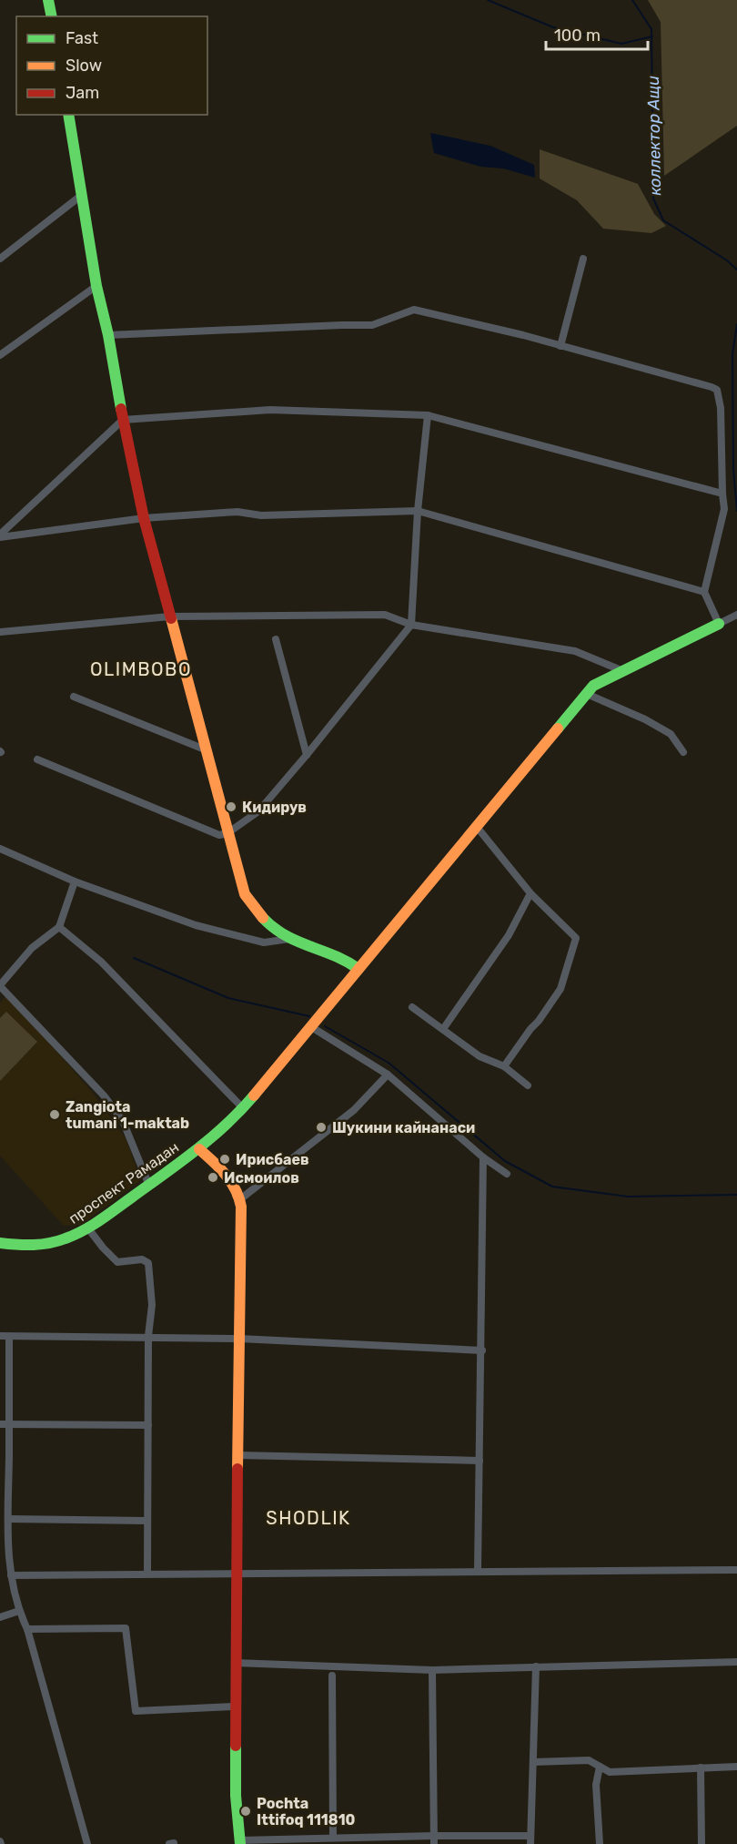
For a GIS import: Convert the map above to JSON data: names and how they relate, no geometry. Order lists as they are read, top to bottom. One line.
{"streets":{"main road":["проспект Рамадан"]},"districts":["OLIMBOBO","SHODLIK"],"water":["коллектор Ащи"],"places":["Кидирув","Zangiota tumani 1-maktab","Шукини кайнанаси","Ирисбаев","Исмоилов","Pochta Ittifoq 111810"],"legend":["Fast","Slow","Jam"],"scale_bar":"100 m"}
